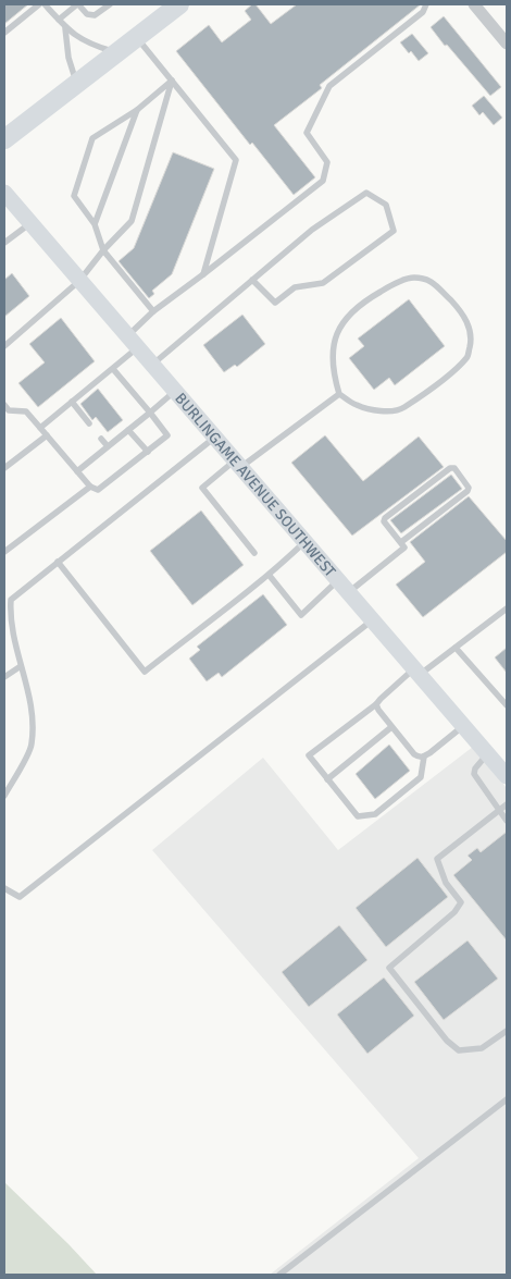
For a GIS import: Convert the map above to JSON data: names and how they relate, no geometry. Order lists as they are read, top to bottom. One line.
{"streets":{"street":["BURLINGAME AVENUE SOUTHWEST"]}}
